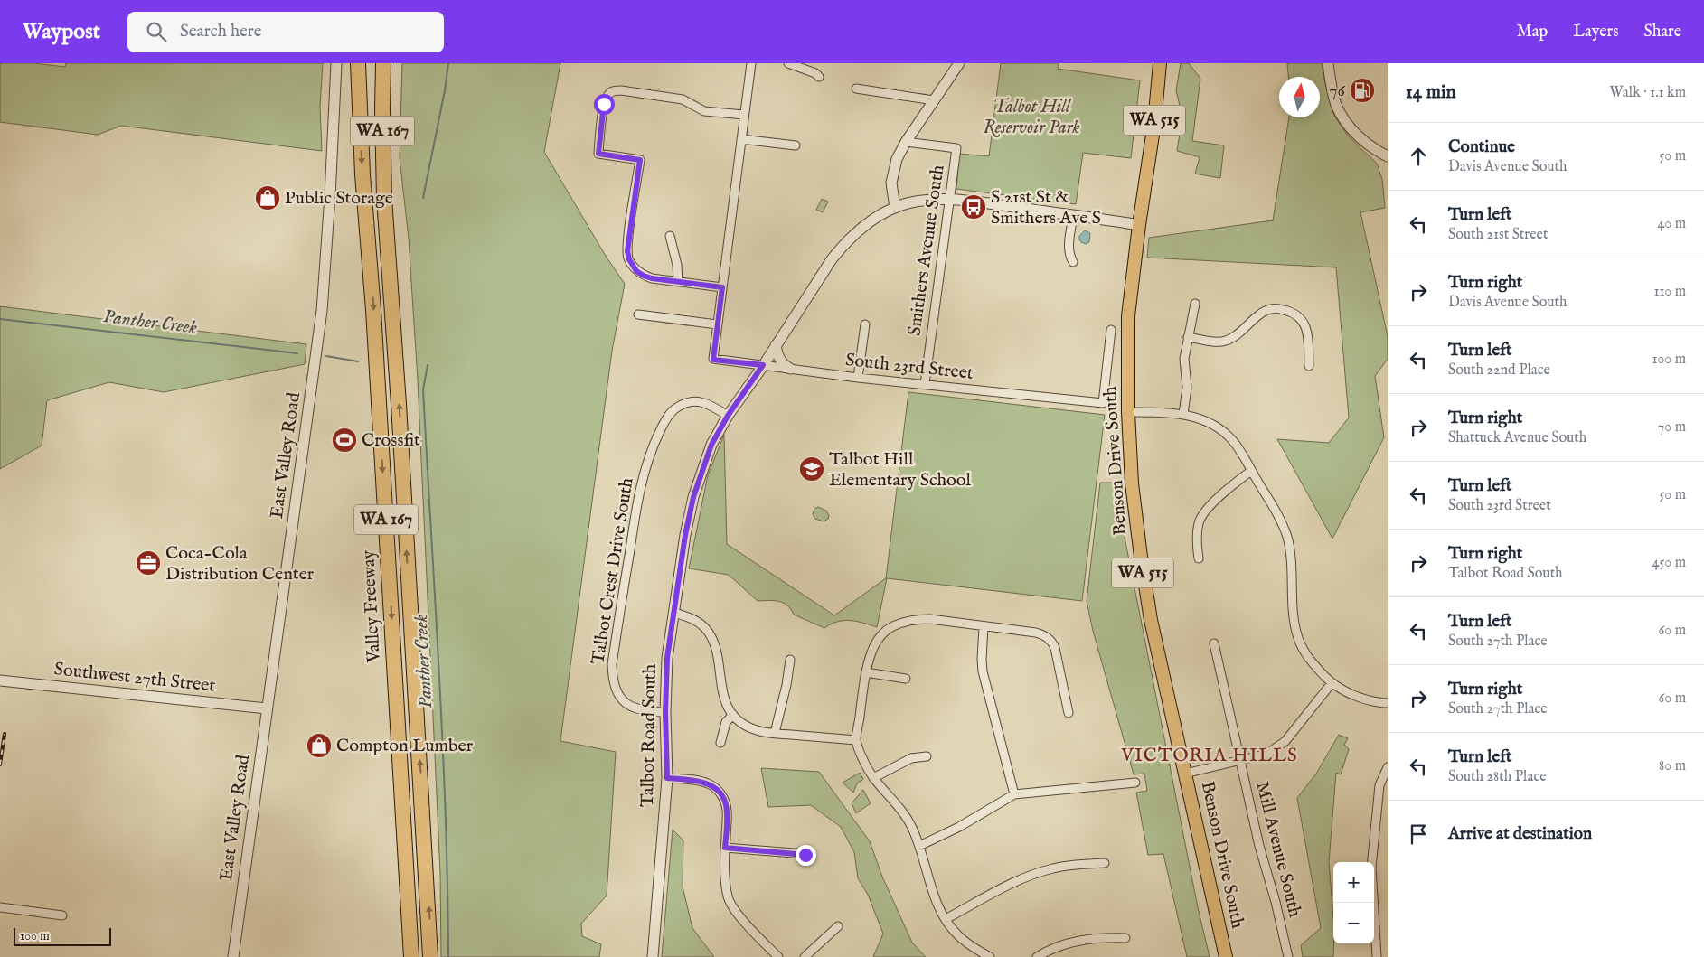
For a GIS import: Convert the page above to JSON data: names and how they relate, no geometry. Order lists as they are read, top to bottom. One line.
{"streets":{"highway":["WA 167","Valley Freeway"],"main road":["WA 515","Benson Drive South"],"street":["Smithers Avenue South","South 23rd Street","East Valley Road","Talbot Crest Drive South","Southwest 27th Street","Talbot Road South","Mill Avenue South"]},"crossings":[["Smithers Avenue South","South 23rd Street"],["Smithers Avenue South","Talbot Road South"],["South 23rd Street","Talbot Road South"],["East Valley Road","Southwest 27th Street"],["Benson Drive South","Talbot Road South"],["Talbot Crest Drive South","Talbot Road South"]],"districts":["VICTORIA HILLS"],"water":["Panther Creek"],"parks":["Talbot Hill Reservoir Park"],"places":{"fuel station":["76"],"shop":["Public Storage","Compton Lumber"],"bus stop":["S 21st St & Smithers Ave S"],"sports":["Crossfit"],"school or university":["Talbot Hill Elementary School"],"office":["Coca-Cola Distribution Center"]},"scale_bar":"100 m","north":"top","page":{"header":"Waypost","search":"Search here","nav":["Map","Layers","Share"],"heading":["14 min","Walk · 1.1 km"],"list":[["Continue","Davis Avenue South","50 m"],["Turn left","South 21st Street","40 m"],["Turn right","Davis Avenue South","110 m"],["Turn left","South 22nd Place","100 m"],["Turn right","Shattuck Avenue South","70 m"],["Turn left","South 23rd Street","50 m"],["Turn right","Talbot Road South","450 m"],["Turn left","South 27th Place","60 m"],["Turn right","South 27th Place","60 m"],["Turn left","South 28th Place","80 m"],"Arrive at destination"],"map_buttons":["+","−"],"scale":"100 m"}}
